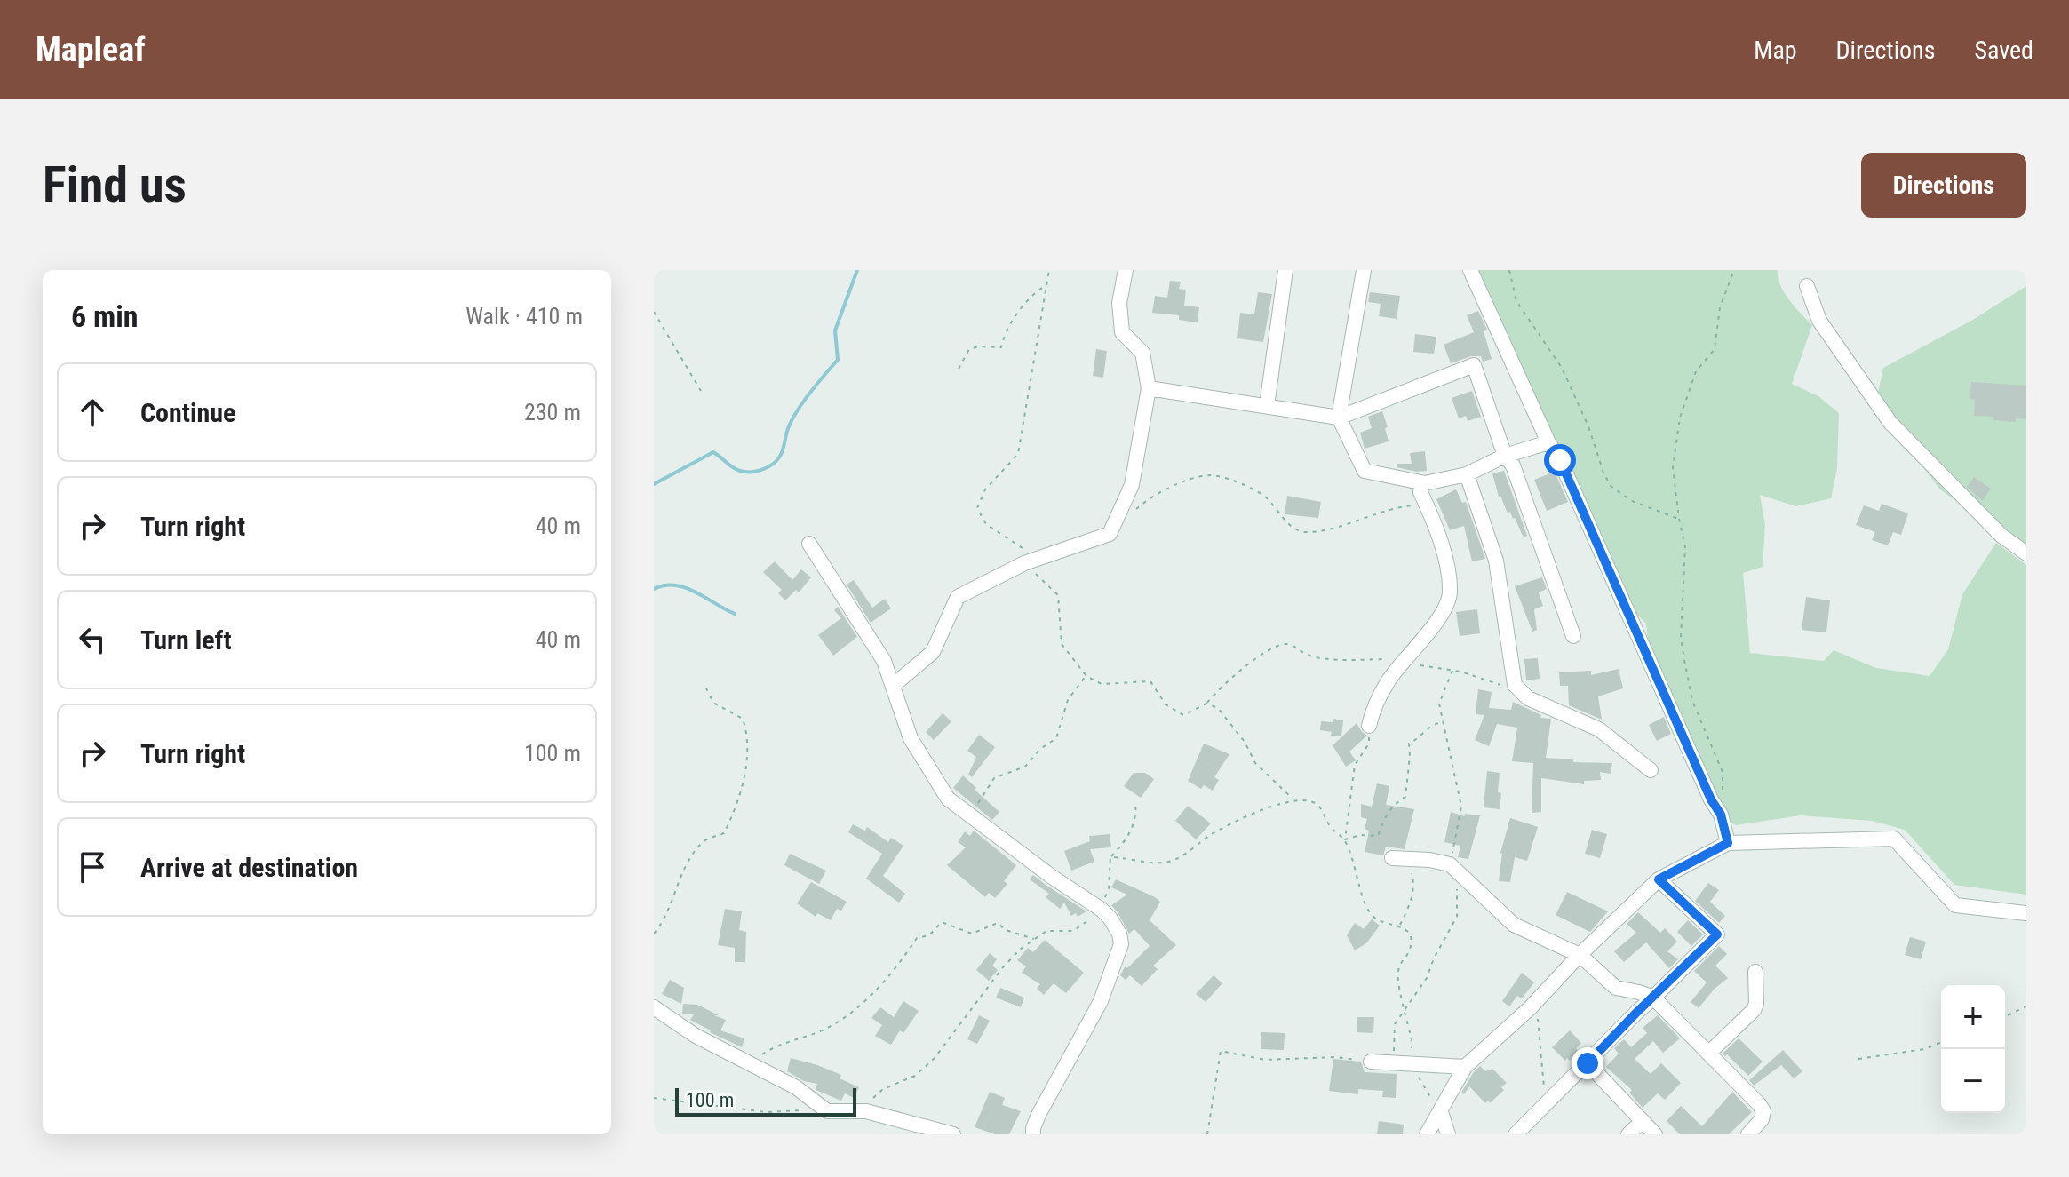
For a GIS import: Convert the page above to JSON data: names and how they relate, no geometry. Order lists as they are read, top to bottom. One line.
{"scale_bar":"100 m","page":{"header":"Mapleaf","nav":["Map","Directions","Saved"],"buttons":"Directions","title":"Find us","heading":["6 min","Walk · 410 m"],"list":[["Continue","230 m"],["Turn right","40 m"],["Turn left","40 m"],["Turn right","100 m"],"Arrive at destination"],"map_buttons":["+","−"],"scale":"100 m"}}
